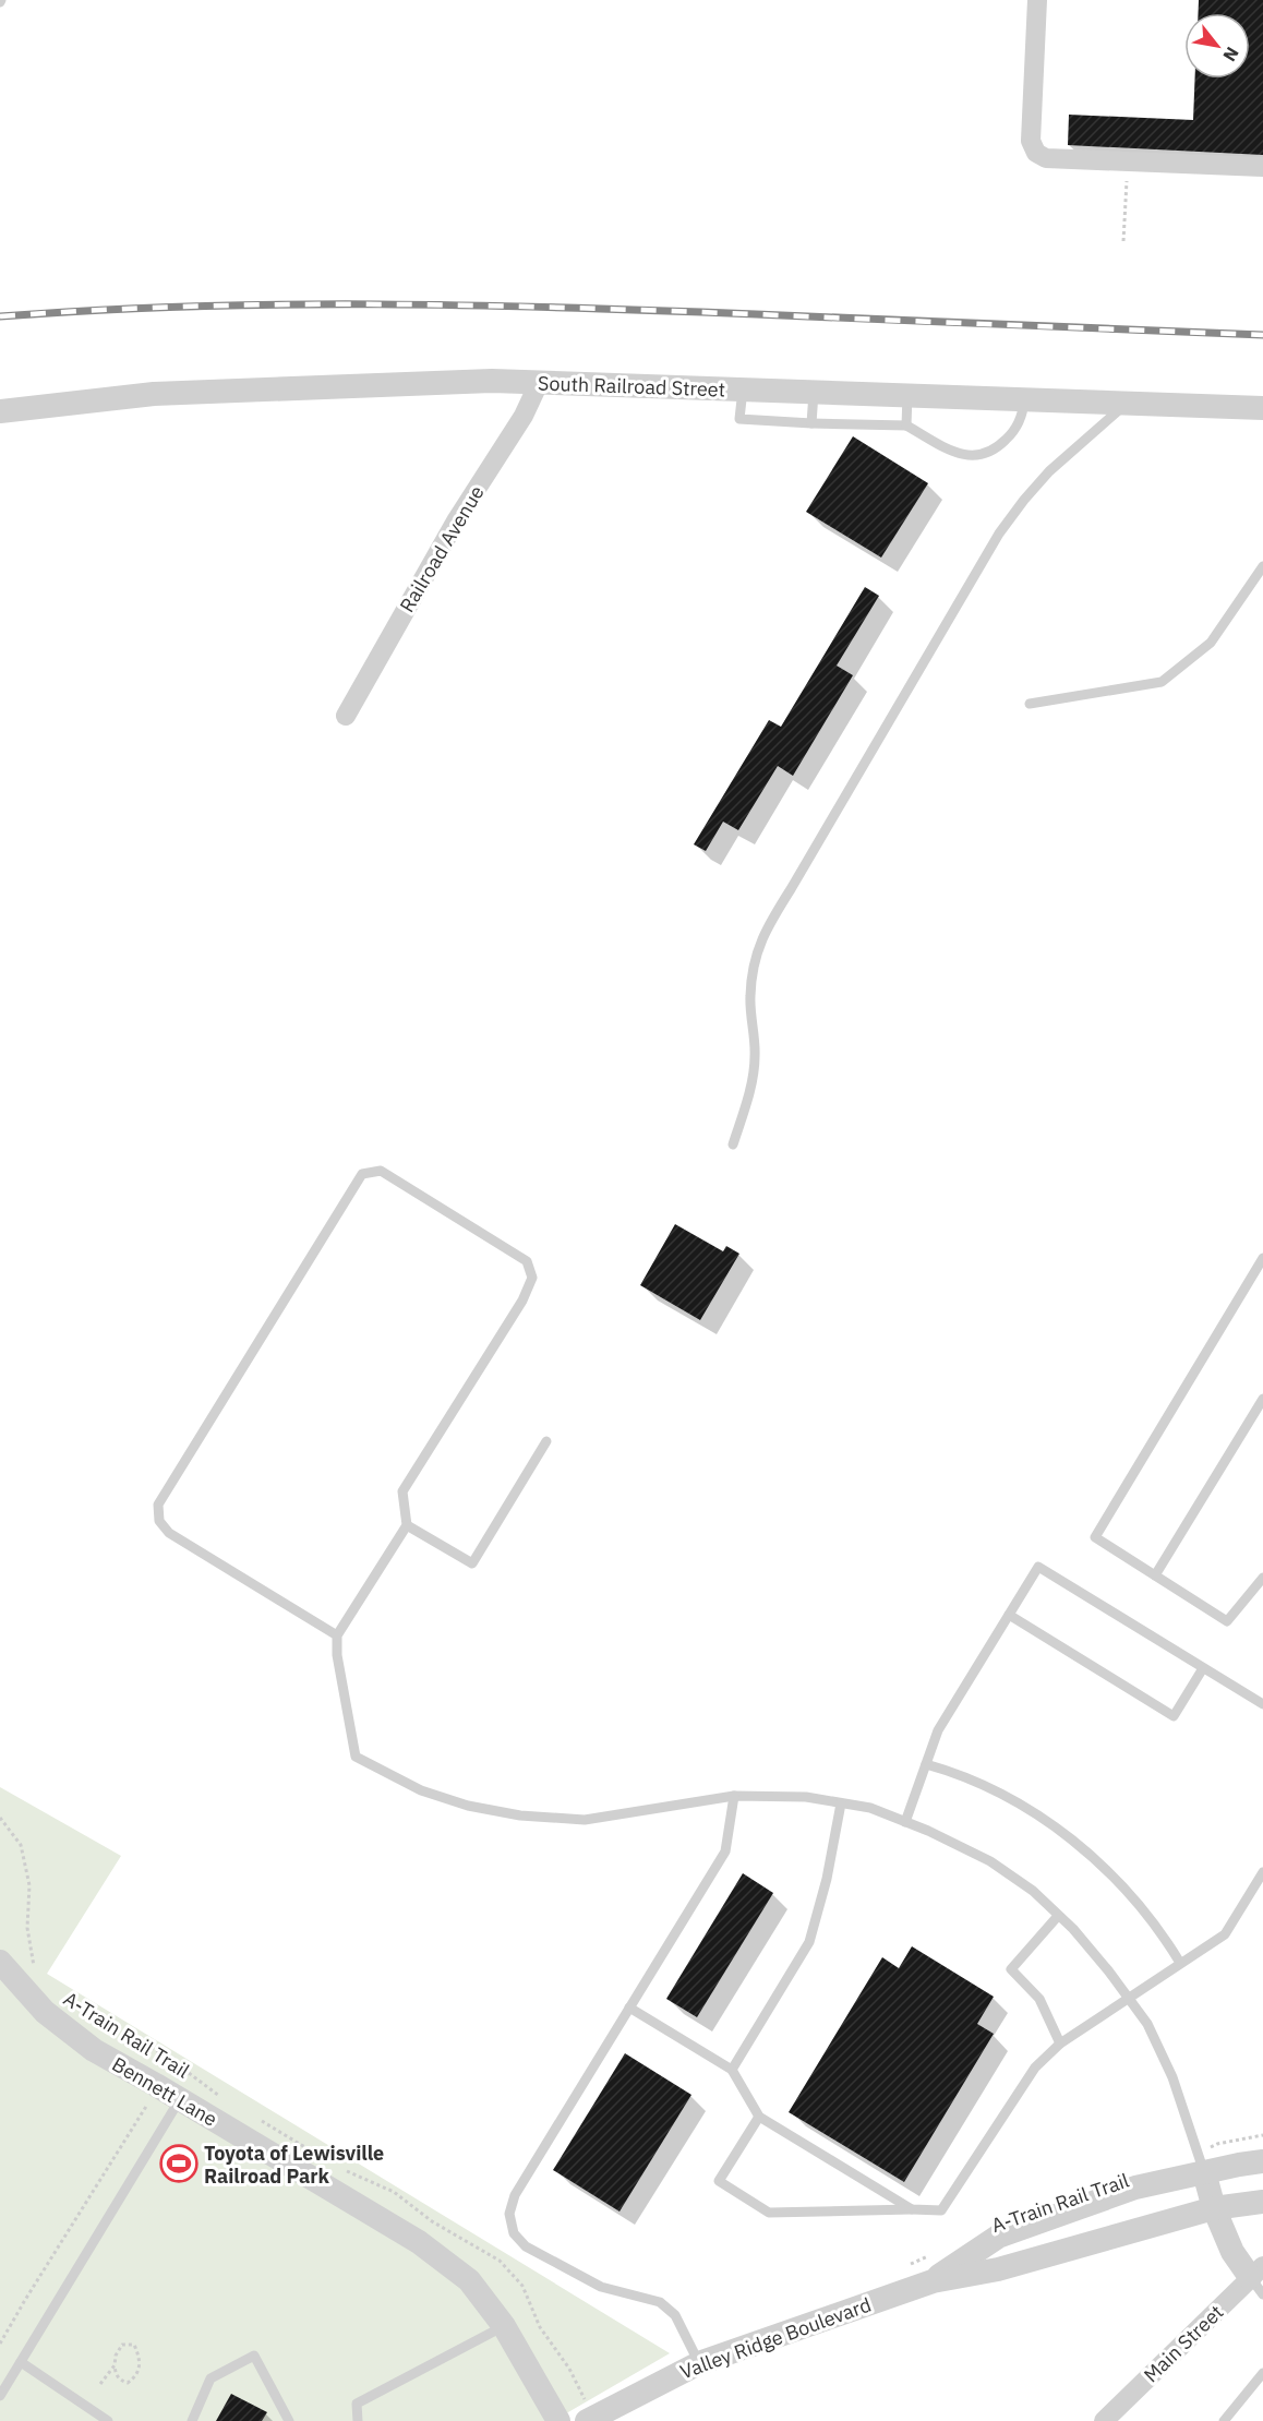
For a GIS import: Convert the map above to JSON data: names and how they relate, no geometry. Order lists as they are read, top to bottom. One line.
{"streets":{"street":["South Railroad Street","Railroad Avenue","Bennett Lane","Valley Ridge Boulevard","Main Street"],"path":["A-Train Rail Trail"]},"crossings":[["South Railroad Street","Railroad Avenue"]],"places":{"sports":["Toyota of Lewisville Railroad Park"]},"north":"bottom right"}
